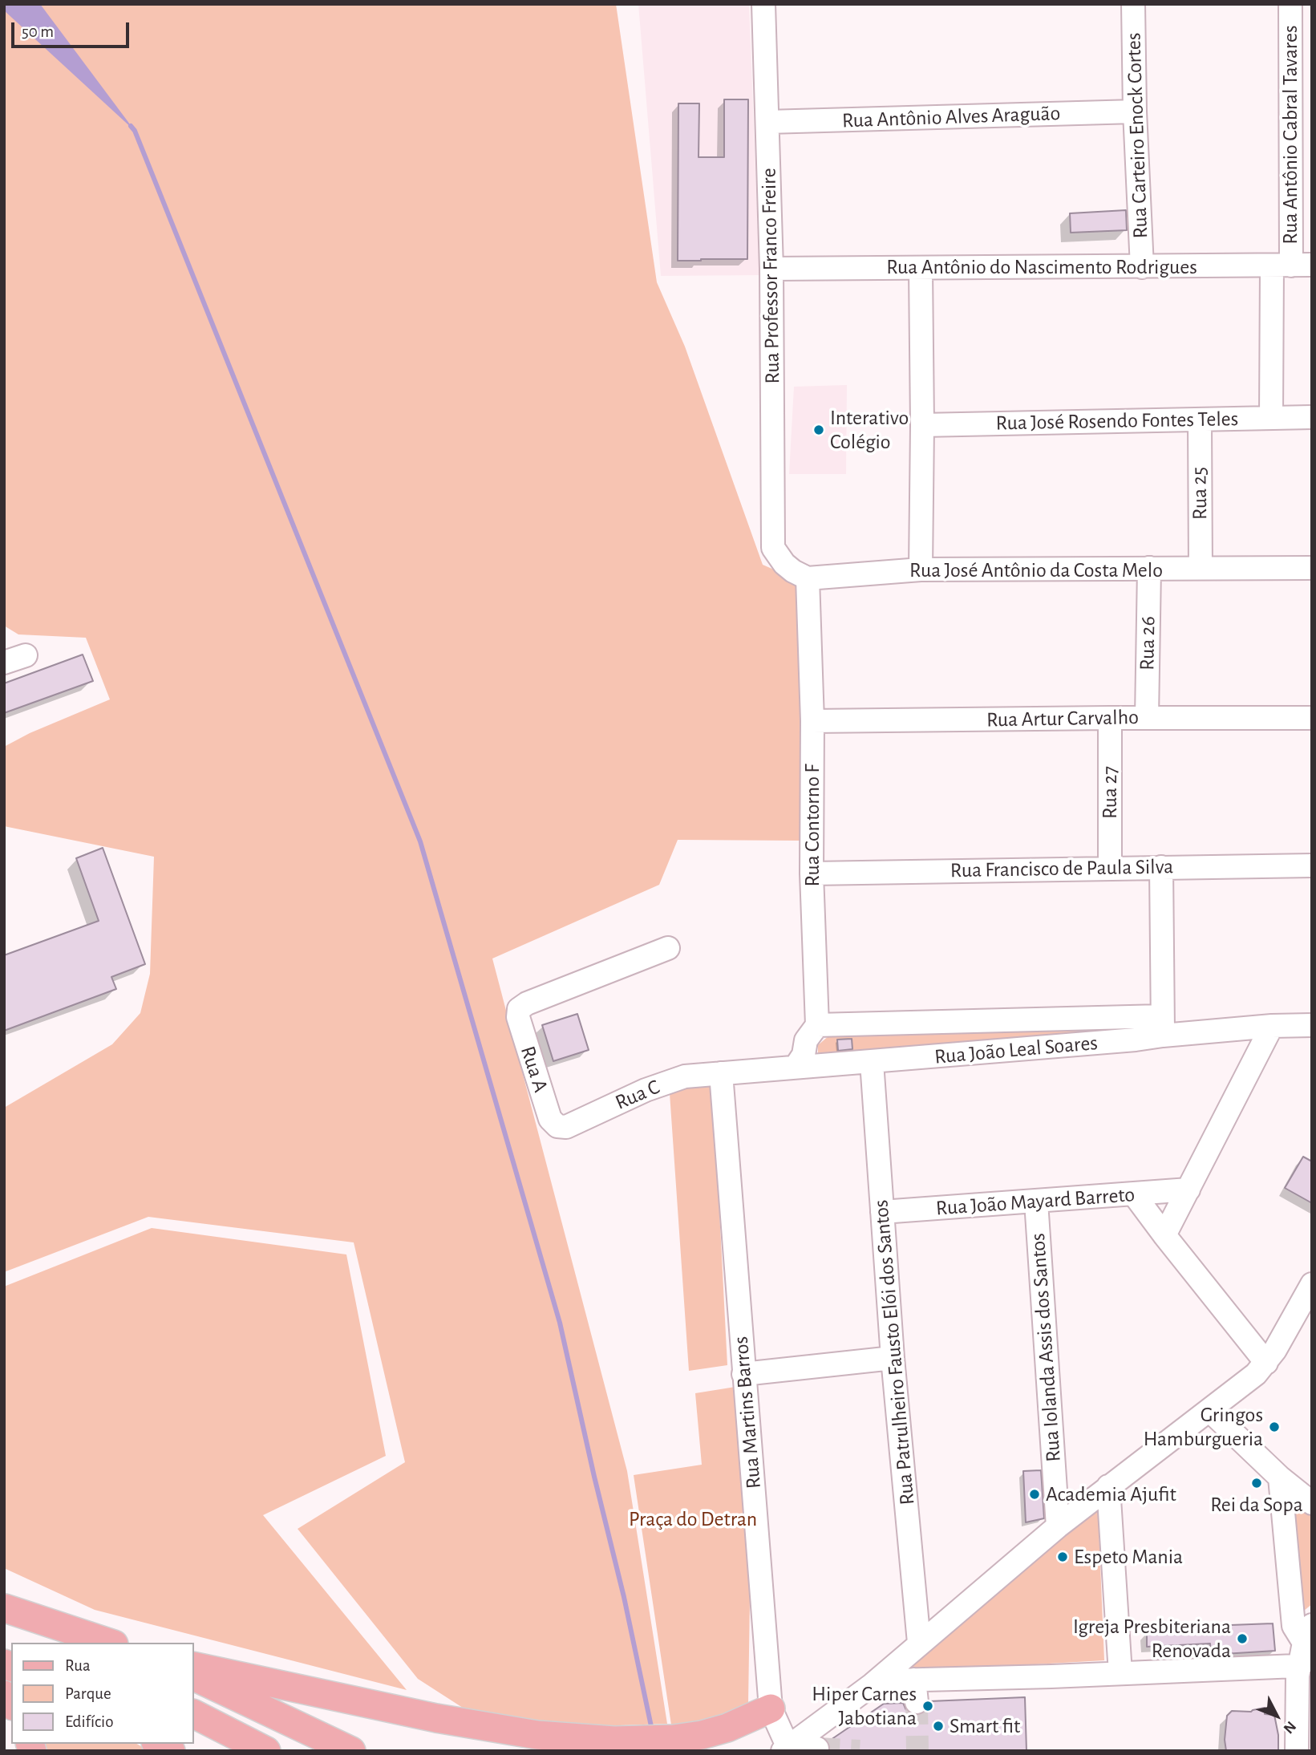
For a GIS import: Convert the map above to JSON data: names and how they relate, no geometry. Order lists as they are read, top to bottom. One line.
{"streets":{"street":["Rua Antônio Alves Araguão","Rua Antônio Cabral Tavares","Rua Carteiro Enock Cortes","Rua Antônio do Nascimento Rodrigues","Rua Professor Franco Freire","Rua José Rosendo Fontes Teles","Rua 25","Rua José Antônio da Costa Melo","Rua 26","Rua Artur Carvalho","Rua 27","Rua Contorno F","Rua Francisco de Paula Silva","Rua João Leal Soares","Rua A","Rua C","Rua João Mayard Barreto","Rua Iolanda Assis dos Santos","Rua Patrulheiro Fausto Elói dos Santos","Rua Martins Barros"]},"crossings":[["Rua Antônio Alves Araguão","Rua Carteiro Enock Cortes"],["Rua Antônio Alves Araguão","Rua Professor Franco Freire"],["Rua Antônio Cabral Tavares","Rua Antônio do Nascimento Rodrigues"],["Rua Antônio Cabral Tavares","Rua José Rosendo Fontes Teles"],["Rua Carteiro Enock Cortes","Rua Antônio do Nascimento Rodrigues"],["Rua Antônio do Nascimento Rodrigues","Rua Professor Franco Freire"],["Rua Professor Franco Freire","Rua José Antônio da Costa Melo"],["Rua Professor Franco Freire","Rua Contorno F"],["Rua José Rosendo Fontes Teles","Rua 25"],["Rua 25","Rua José Antônio da Costa Melo"],["Rua José Antônio da Costa Melo","Rua 26"],["Rua José Antônio da Costa Melo","Rua Contorno F"],["Rua 26","Rua Artur Carvalho"],["Rua Artur Carvalho","Rua 27"],["Rua Artur Carvalho","Rua Contorno F"],["Rua 27","Rua Francisco de Paula Silva"],["Rua Contorno F","Rua Francisco de Paula Silva"],["Rua Contorno F","Rua João Leal Soares"],["Rua João Leal Soares","Rua C"],["Rua João Leal Soares","Rua Patrulheiro Fausto Elói dos Santos"],["Rua João Leal Soares","Rua Martins Barros"],["Rua A","Rua C"],["Rua C","Rua Martins Barros"],["Rua João Mayard Barreto","Rua Iolanda Assis dos Santos"],["Rua João Mayard Barreto","Rua Patrulheiro Fausto Elói dos Santos"]],"parks":["Praça do Detran"],"places":["Interativo Colégio","Gringos Hamburgueria","Rei da Sopa","Academia Ajufit","Espeto Mania","Igreja Presbiteriana Renovada","Hiper Carnes Jabotiana","Smart fit"],"legend":["Rua","Parque","Edifício"],"scale_bar":"50 m","north":"bottom right"}
